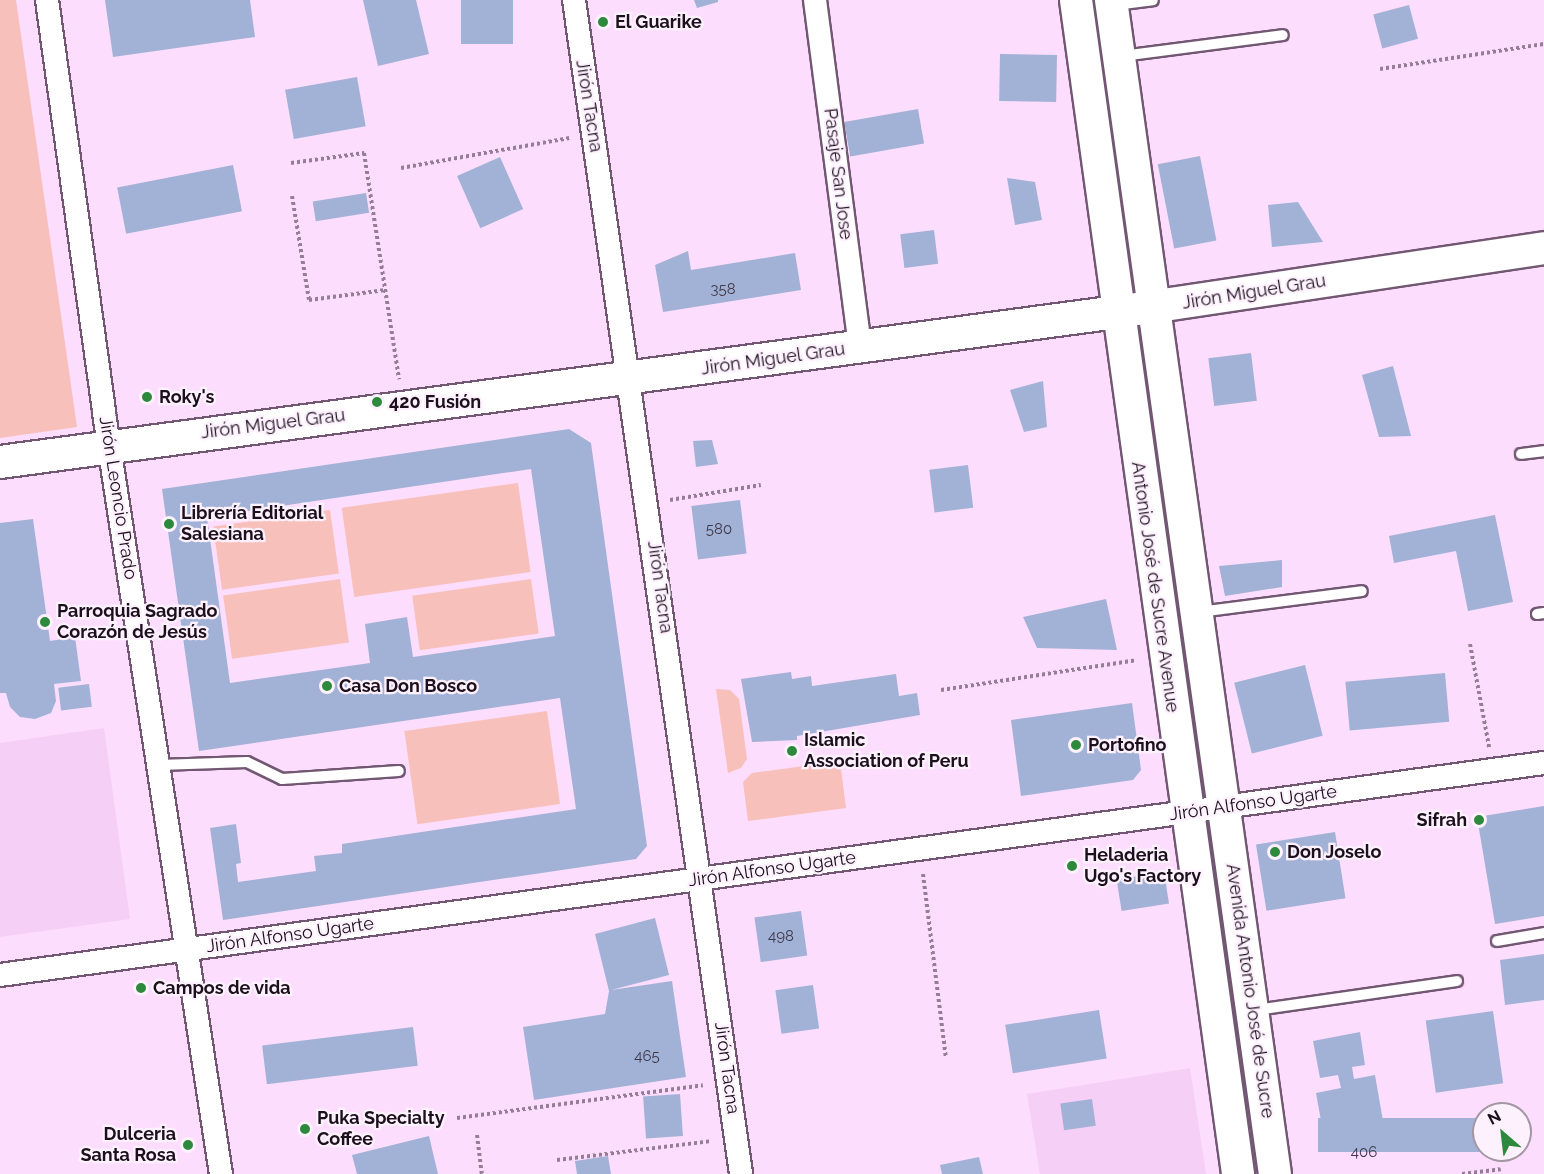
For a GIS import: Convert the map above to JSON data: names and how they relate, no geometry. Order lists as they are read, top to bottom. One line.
{"streets":{"main road":["Jirón Miguel Grau","Antonio José de Sucre Avenue","Avenida Antonio José de Sucre"],"street":["Jirón Tacna","Pasaje San Jose","Jirón Leoncio Prado","Jirón Alfonso Ugarte"]},"crossings":[["Jirón Tacna","Jirón Miguel Grau"],["Jirón Tacna","Jirón Alfonso Ugarte"],["Pasaje San Jose","Jirón Miguel Grau"],["Jirón Miguel Grau","Jirón Leoncio Prado"],["Jirón Miguel Grau","Antonio José de Sucre Avenue"],["Jirón Leoncio Prado","Jirón Alfonso Ugarte"],["Antonio José de Sucre Avenue","Jirón Alfonso Ugarte"],["Jirón Alfonso Ugarte","Avenida Antonio José de Sucre"]],"places":["El Guarike","Roky's","420 Fusión","Librería Editorial Salesiana","Parroquia Sagrado Corazón de Jesús","Casa Don Bosco","Portofino","Islamic Association of Peru","Sifrah","Don Joselo","Heladeria Ugo's Factory","Campos de vida","Puka Specialty Coffee","Dulceria Santa Rosa"],"house_numbers":["358","580","498","465","406"],"north":"top left"}
